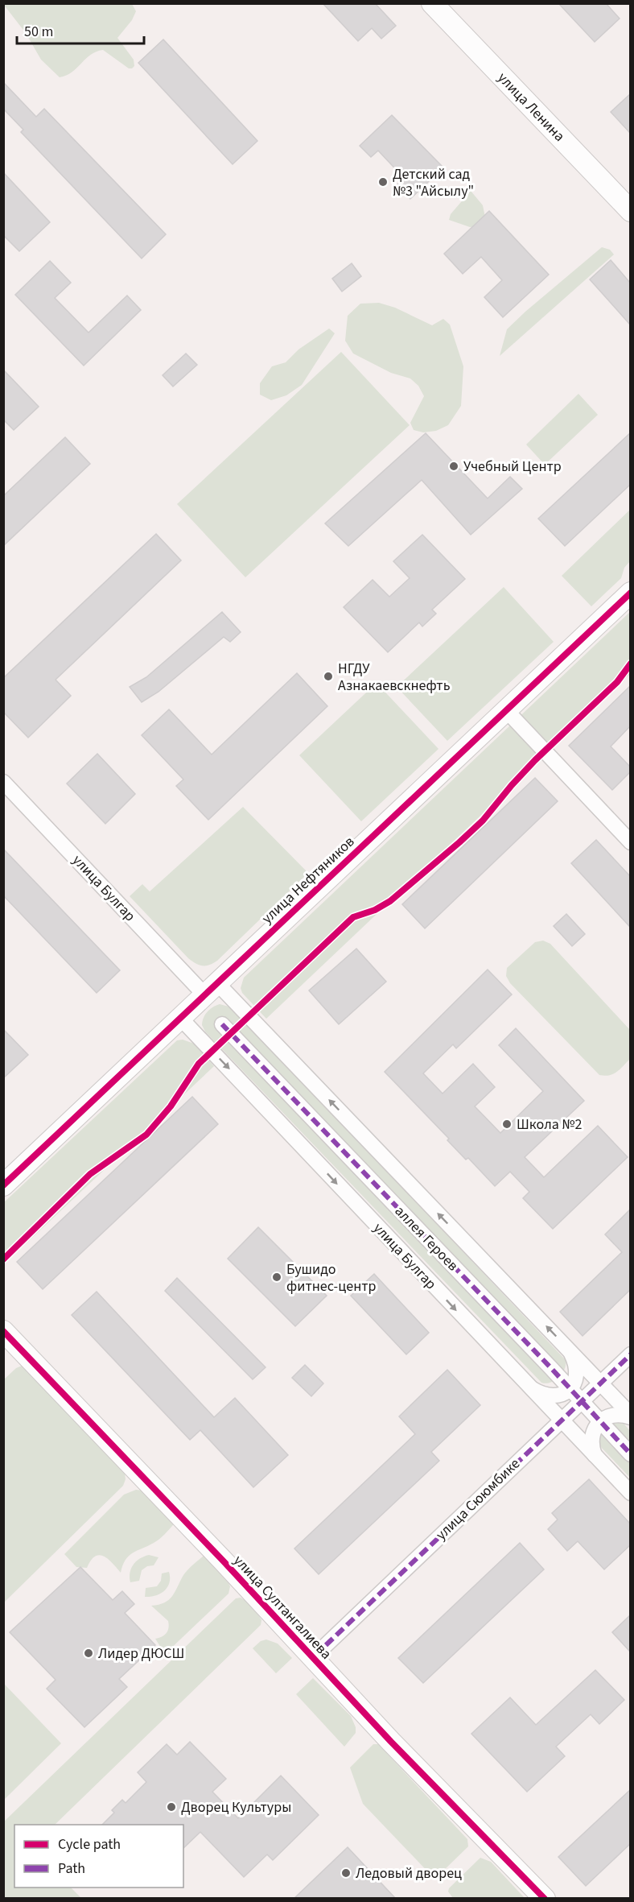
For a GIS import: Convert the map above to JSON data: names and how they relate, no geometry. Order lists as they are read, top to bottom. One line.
{"streets":{"street":["улица Ленина","улица Нефтяников","улица Булгар","аллея Героев","улица Сююмбике","улица Султангалиева"]},"crossings":[["улица Нефтяников","улица Булгар"],["улица Булгар","улица Сююмбике"],["аллея Героев","улица Сююмбике"]],"places":["Детский сад №3 \"Айсылу\"","Учебный Центр","НГДУ Азнакаевскнефть","Школа №2","Бушидо фитнес-центр","Лидер ДЮСШ","Дворец Культуры","Ледовый дворец"],"legend":["Cycle path","Path"],"scale_bar":"50 m"}
